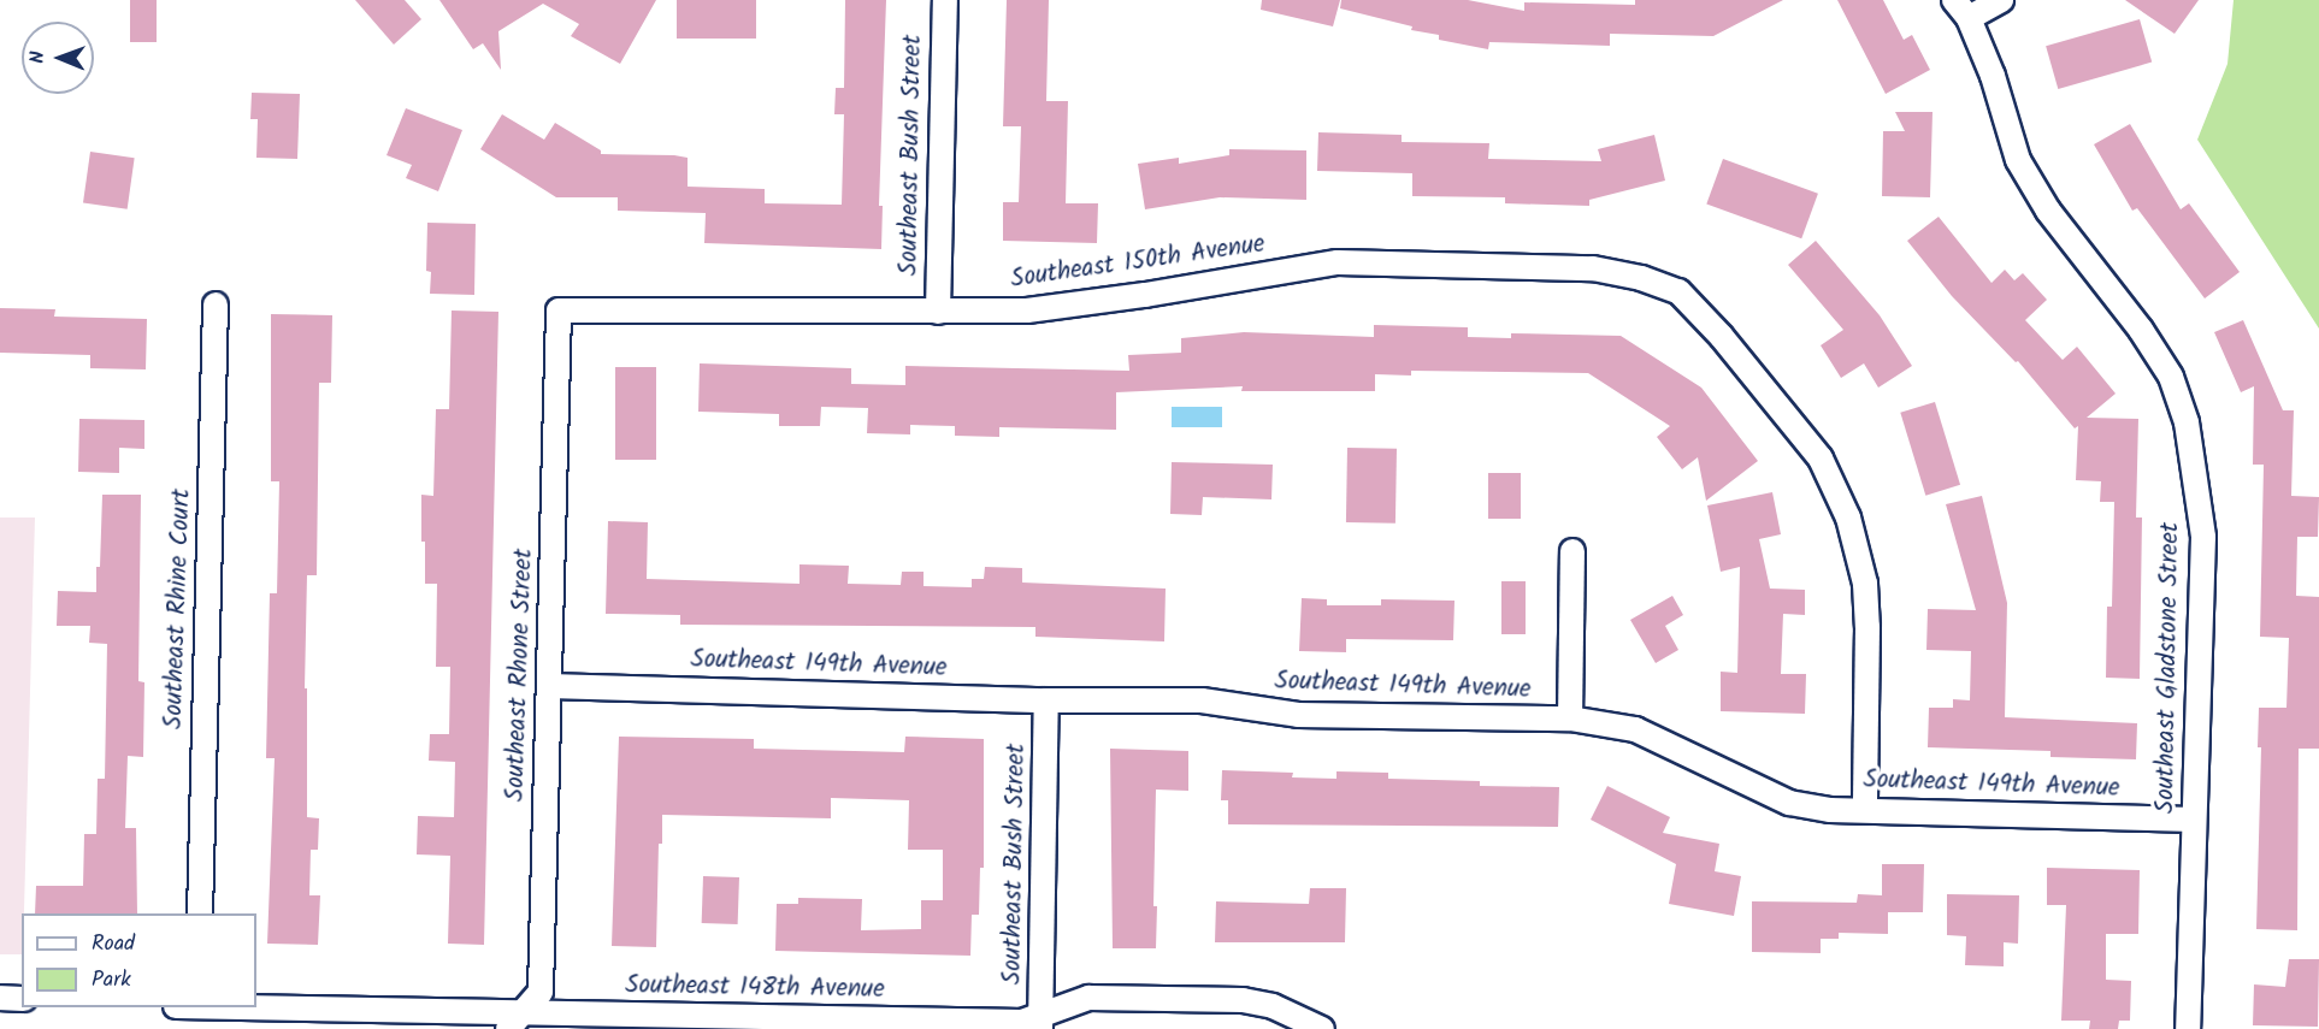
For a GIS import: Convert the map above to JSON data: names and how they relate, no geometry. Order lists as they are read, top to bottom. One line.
{"streets":{"street":["Southeast Bush Street","Southeast 150th Avenue","Southeast Rhine Court","Southeast 149th Avenue","Southeast Gladstone Street","Southeast Rhone Street","Southeast 148th Avenue"]},"crossings":[["Southeast Bush Street","Southeast 150th Avenue"],["Southeast Bush Street","Southeast 149th Avenue"],["Southeast Bush Street","Southeast 148th Avenue"],["Southeast 150th Avenue","Southeast 149th Avenue"],["Southeast 150th Avenue","Southeast Rhone Street"],["Southeast 149th Avenue","Southeast Gladstone Street"],["Southeast 149th Avenue","Southeast Rhone Street"],["Southeast Rhone Street","Southeast 148th Avenue"]],"legend":["Road","Park"],"north":"left"}
